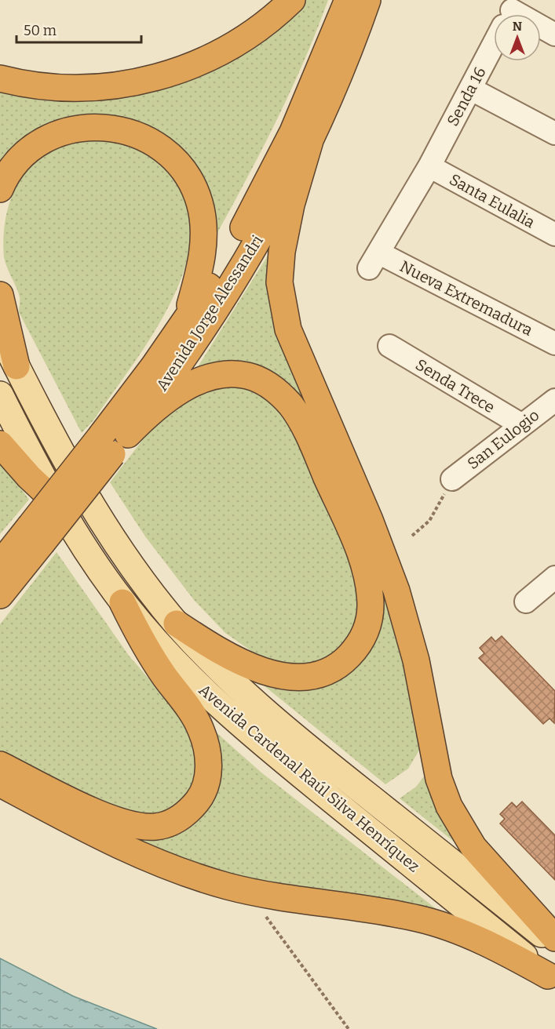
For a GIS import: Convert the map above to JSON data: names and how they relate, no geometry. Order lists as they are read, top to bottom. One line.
{"streets":{"highway":["Avenida Jorge Alessandri"],"main road":["Avenida Cardenal Raúl Silva Henríquez"],"street":["Senda 16","Santa Eulalia","Nueva Extremadura","Senda Trece","San Eulogio"]},"crossings":[["Senda 16","Santa Eulalia"],["Senda 16","Nueva Extremadura"],["Senda Trece","San Eulogio"]],"scale_bar":"50 m","north":"top"}
